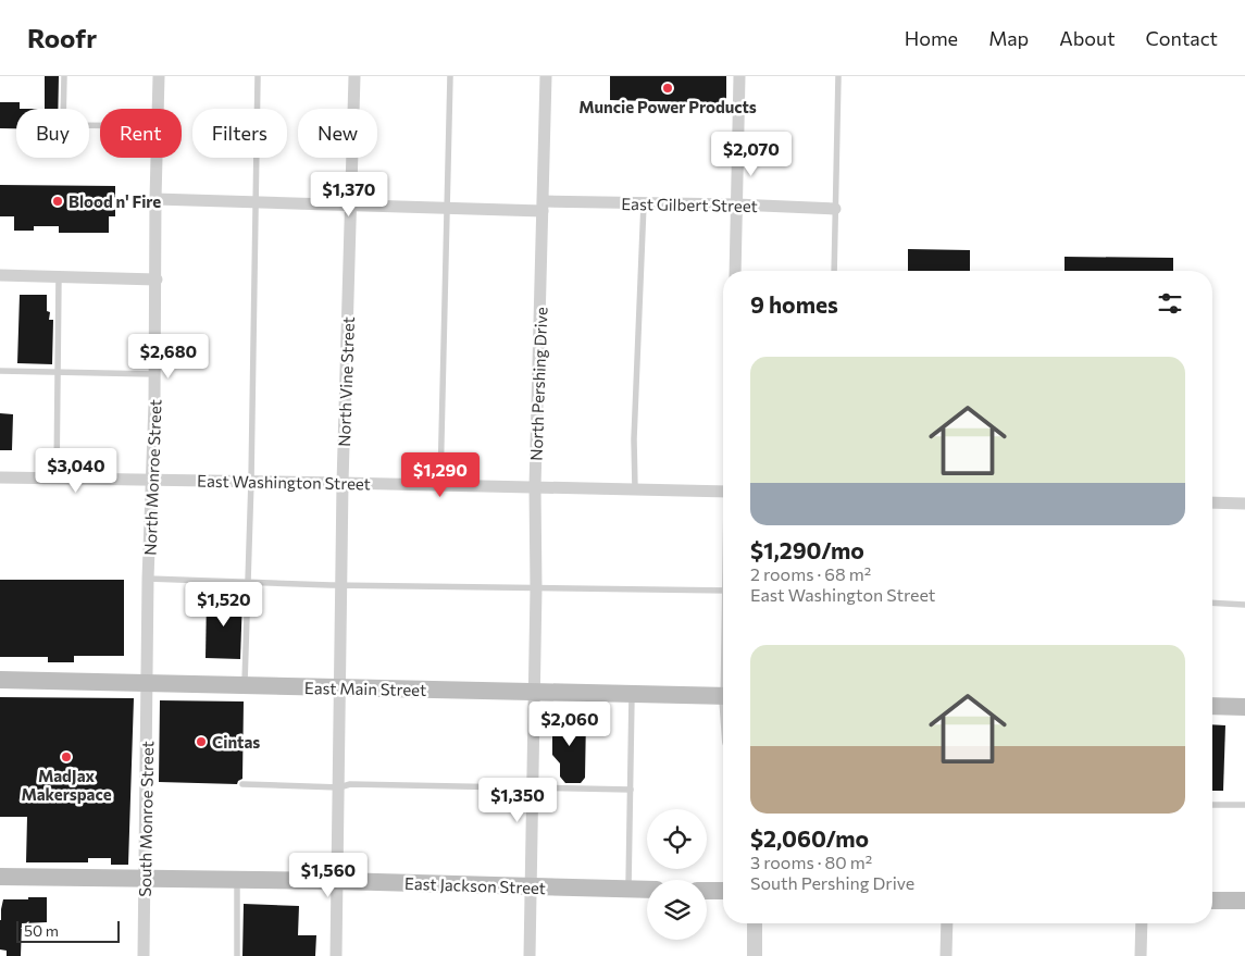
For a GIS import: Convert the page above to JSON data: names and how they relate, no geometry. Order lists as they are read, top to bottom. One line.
{"streets":{"main road":["East Main Street","East Jackson Street"],"street":["East Gilbert Street","North Vine Street","North Pershing Drive","North Monroe Street","East Washington Street","South Monroe Street"]},"crossings":[["East Gilbert Street","North Vine Street"],["East Gilbert Street","North Pershing Drive"],["East Gilbert Street","North Monroe Street"],["North Vine Street","East Washington Street"],["North Vine Street","East Main Street"],["North Vine Street","East Jackson Street"],["North Pershing Drive","East Washington Street"],["North Pershing Drive","East Main Street"],["North Pershing Drive","East Jackson Street"],["North Monroe Street","East Washington Street"],["North Monroe Street","East Main Street"],["North Monroe Street","South Monroe Street"],["East Main Street","South Monroe Street"],["South Monroe Street","East Jackson Street"]],"places":["Muncie Power Products","Blood n' Fire","Cintas","MadJax Makerspace"],"scale_bar":"50 m","page":{"header":"Roofr","nav":["Home","Map","About","Contact"],"chip":["Buy","Rent","Filters","New"],"price":["$2,070","$1,370","$2,680","$3,040","$1,290","$1,520","$2,060","$1,350","$1,560"],"heading":"9 homes","list":[{"name":"$1,290/mo","note":"2 rooms · 68 m² · East Washington Street"},{"name":"$2,060/mo","note":"3 rooms · 80 m² · South Pershing Drive"}],"scale":"50 m"}}
